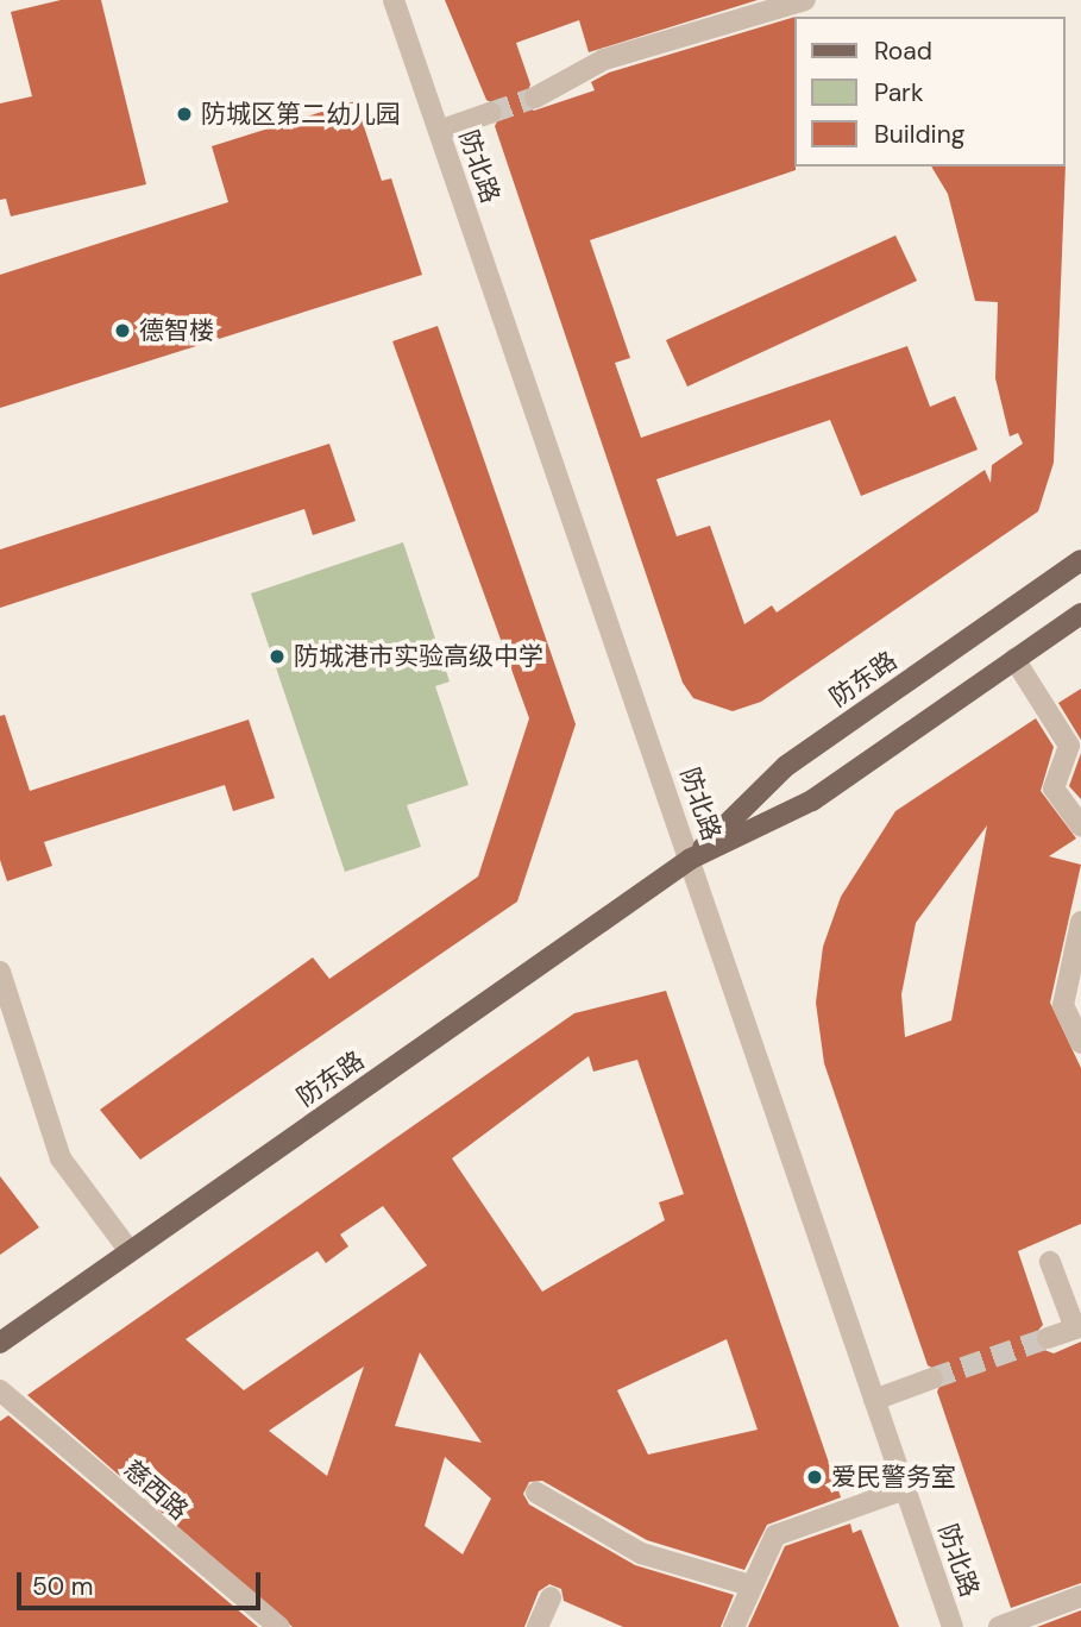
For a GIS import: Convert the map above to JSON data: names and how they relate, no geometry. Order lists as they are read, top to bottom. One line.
{"streets":{"main road":["防东路"],"street":["防北路","慈西路"]},"crossings":[["防北路","防东路"]],"places":["防城区第二幼儿园","德智楼","防城港市实验高级中学","爱民警务室"],"legend":["Road","Park","Building"],"scale_bar":"50 m"}
